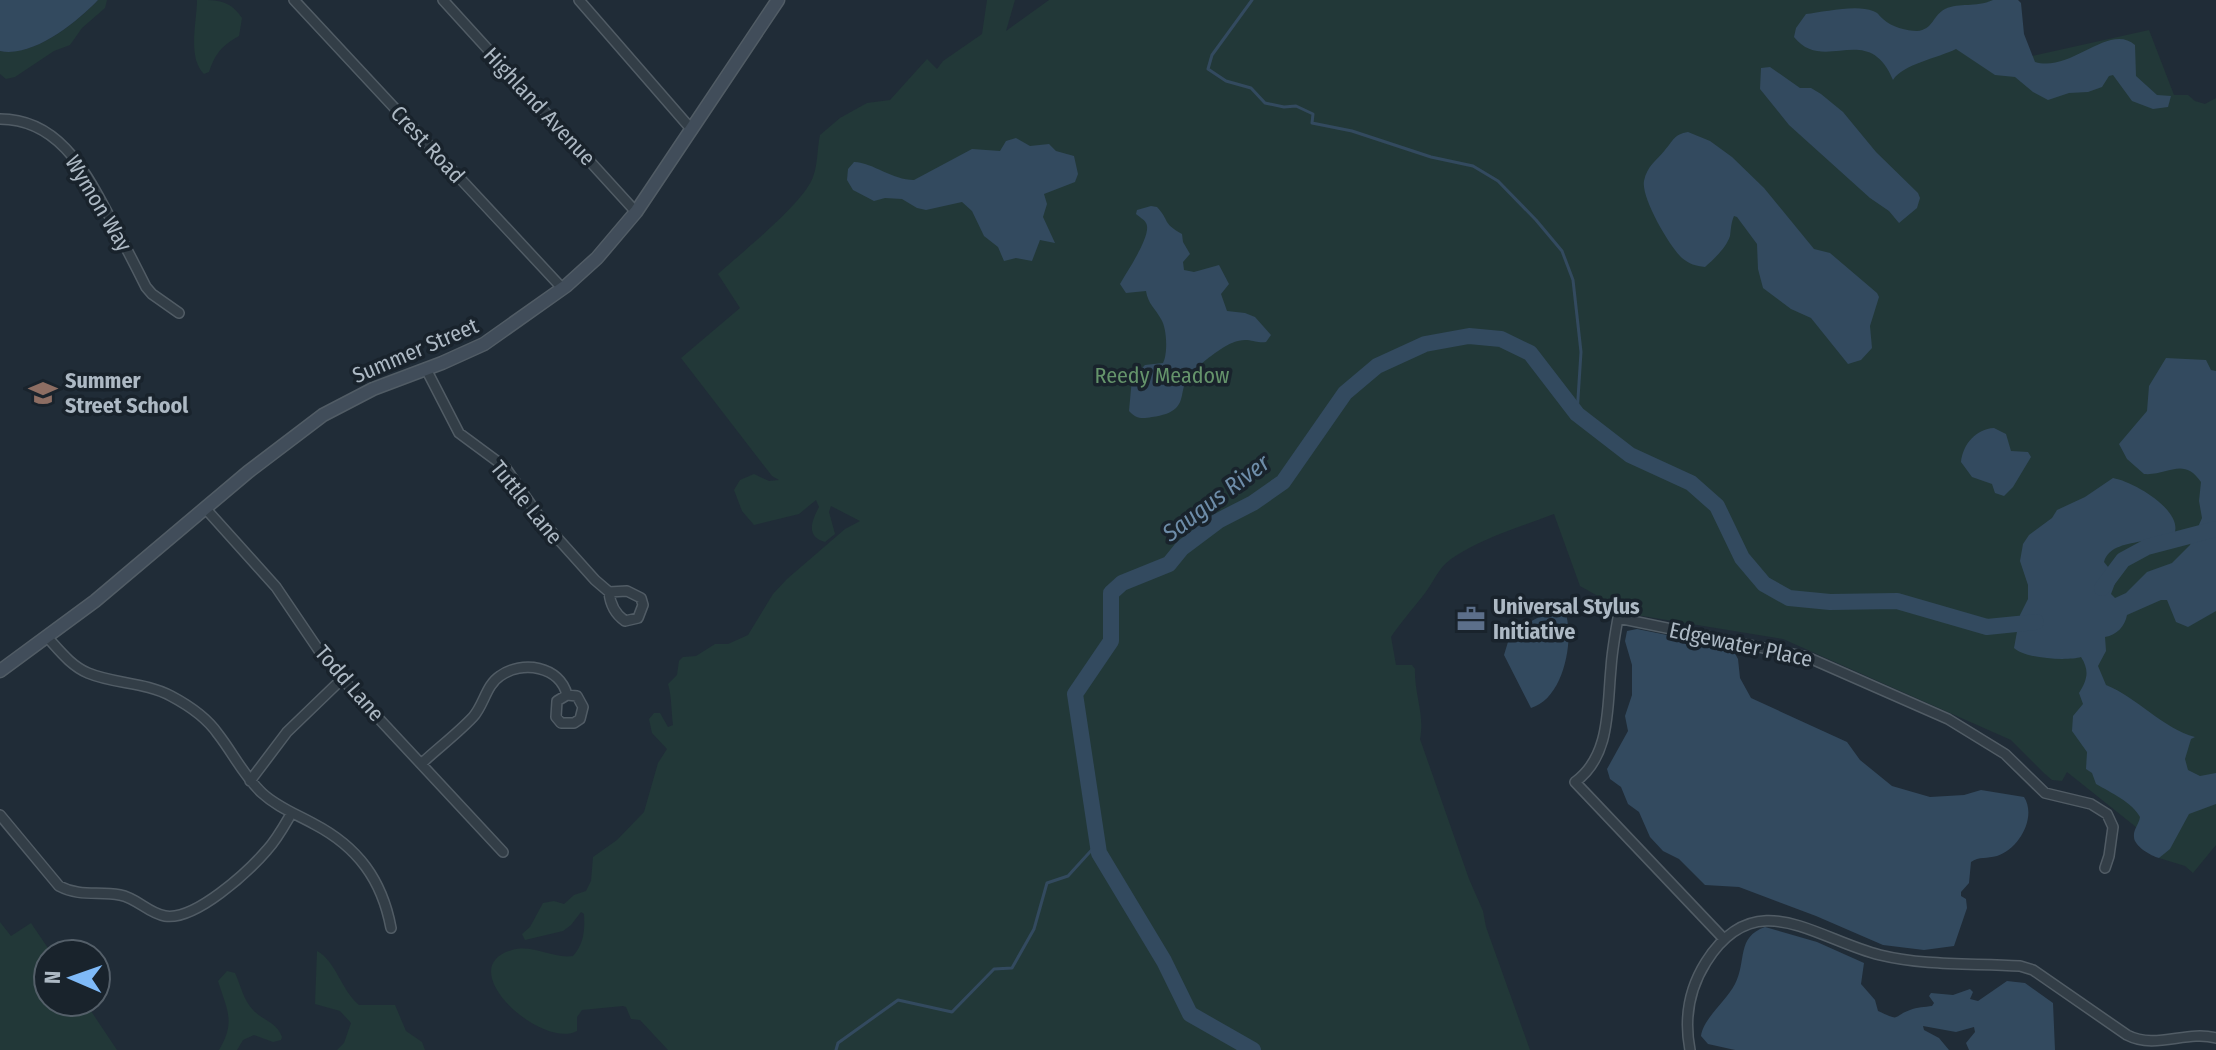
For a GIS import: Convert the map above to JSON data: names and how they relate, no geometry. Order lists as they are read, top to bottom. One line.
{"streets":{"main road":["Summer Street"],"street":["Highland Avenue","Crest Road","Wymon Way","Tuttle Lane","Edgewater Place","Todd Lane"]},"crossings":[["Highland Avenue","Summer Street"],["Crest Road","Summer Street"],["Summer Street","Tuttle Lane"],["Summer Street","Todd Lane"]],"water":["Saugus River"],"parks":["Reedy Meadow"],"places":{"school or university":["Summer Street School"],"office":["Universal Stylus Initiative"]},"north":"left"}
